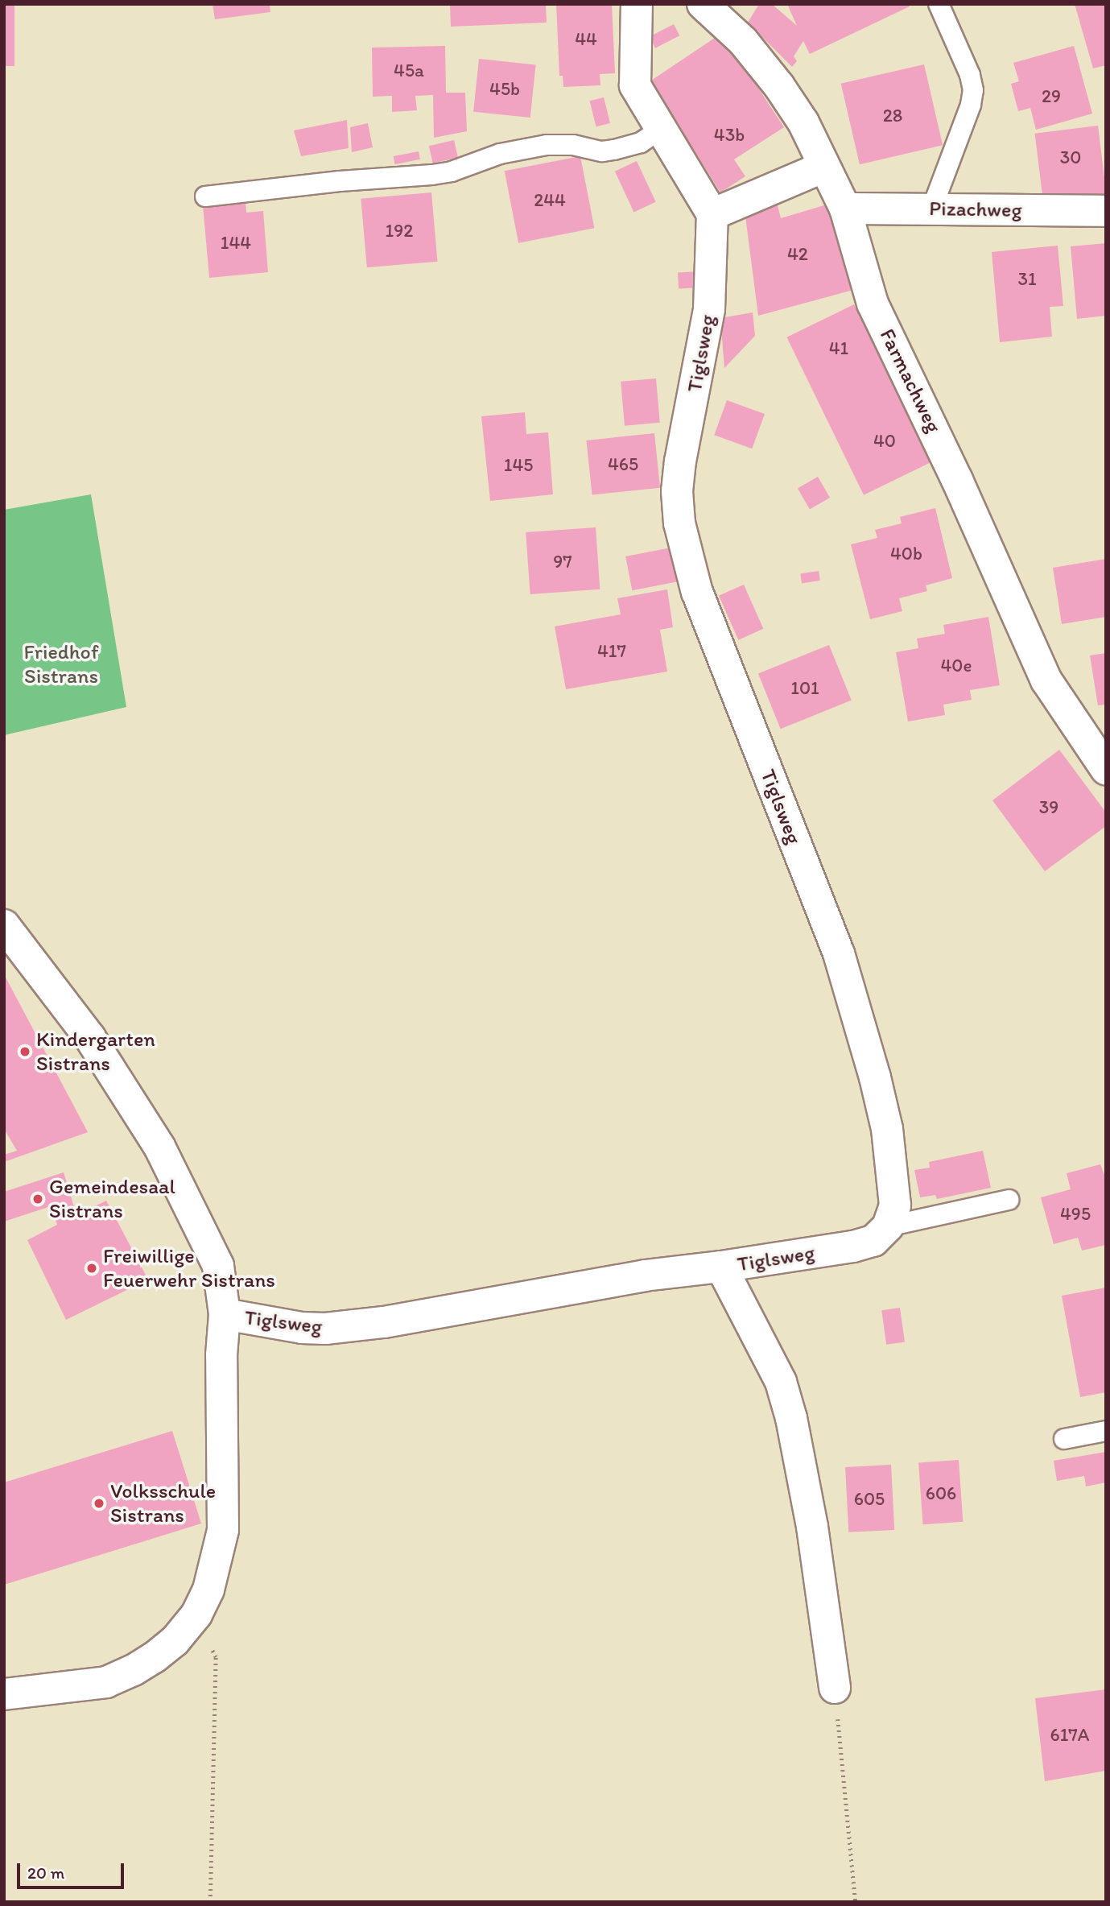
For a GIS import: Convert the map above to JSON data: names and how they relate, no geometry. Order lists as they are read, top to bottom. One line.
{"streets":{"street":["Pizachweg","Tiglsweg","Farmachweg"]},"crossings":[["Pizachweg","Farmachweg"]],"parks":["Friedhof Sistrans"],"places":["Kindergarten Sistrans","Gemeindesaal Sistrans","Freiwillige Feuerwehr Sistrans","Volksschule Sistrans"],"house_numbers":["44","45a","45b","29","28","43b","30","244","192","144","42","31","41","40","465","145","40b","97","417","40e","101","39","495","606","605","617A"],"scale_bar":"20 m"}
